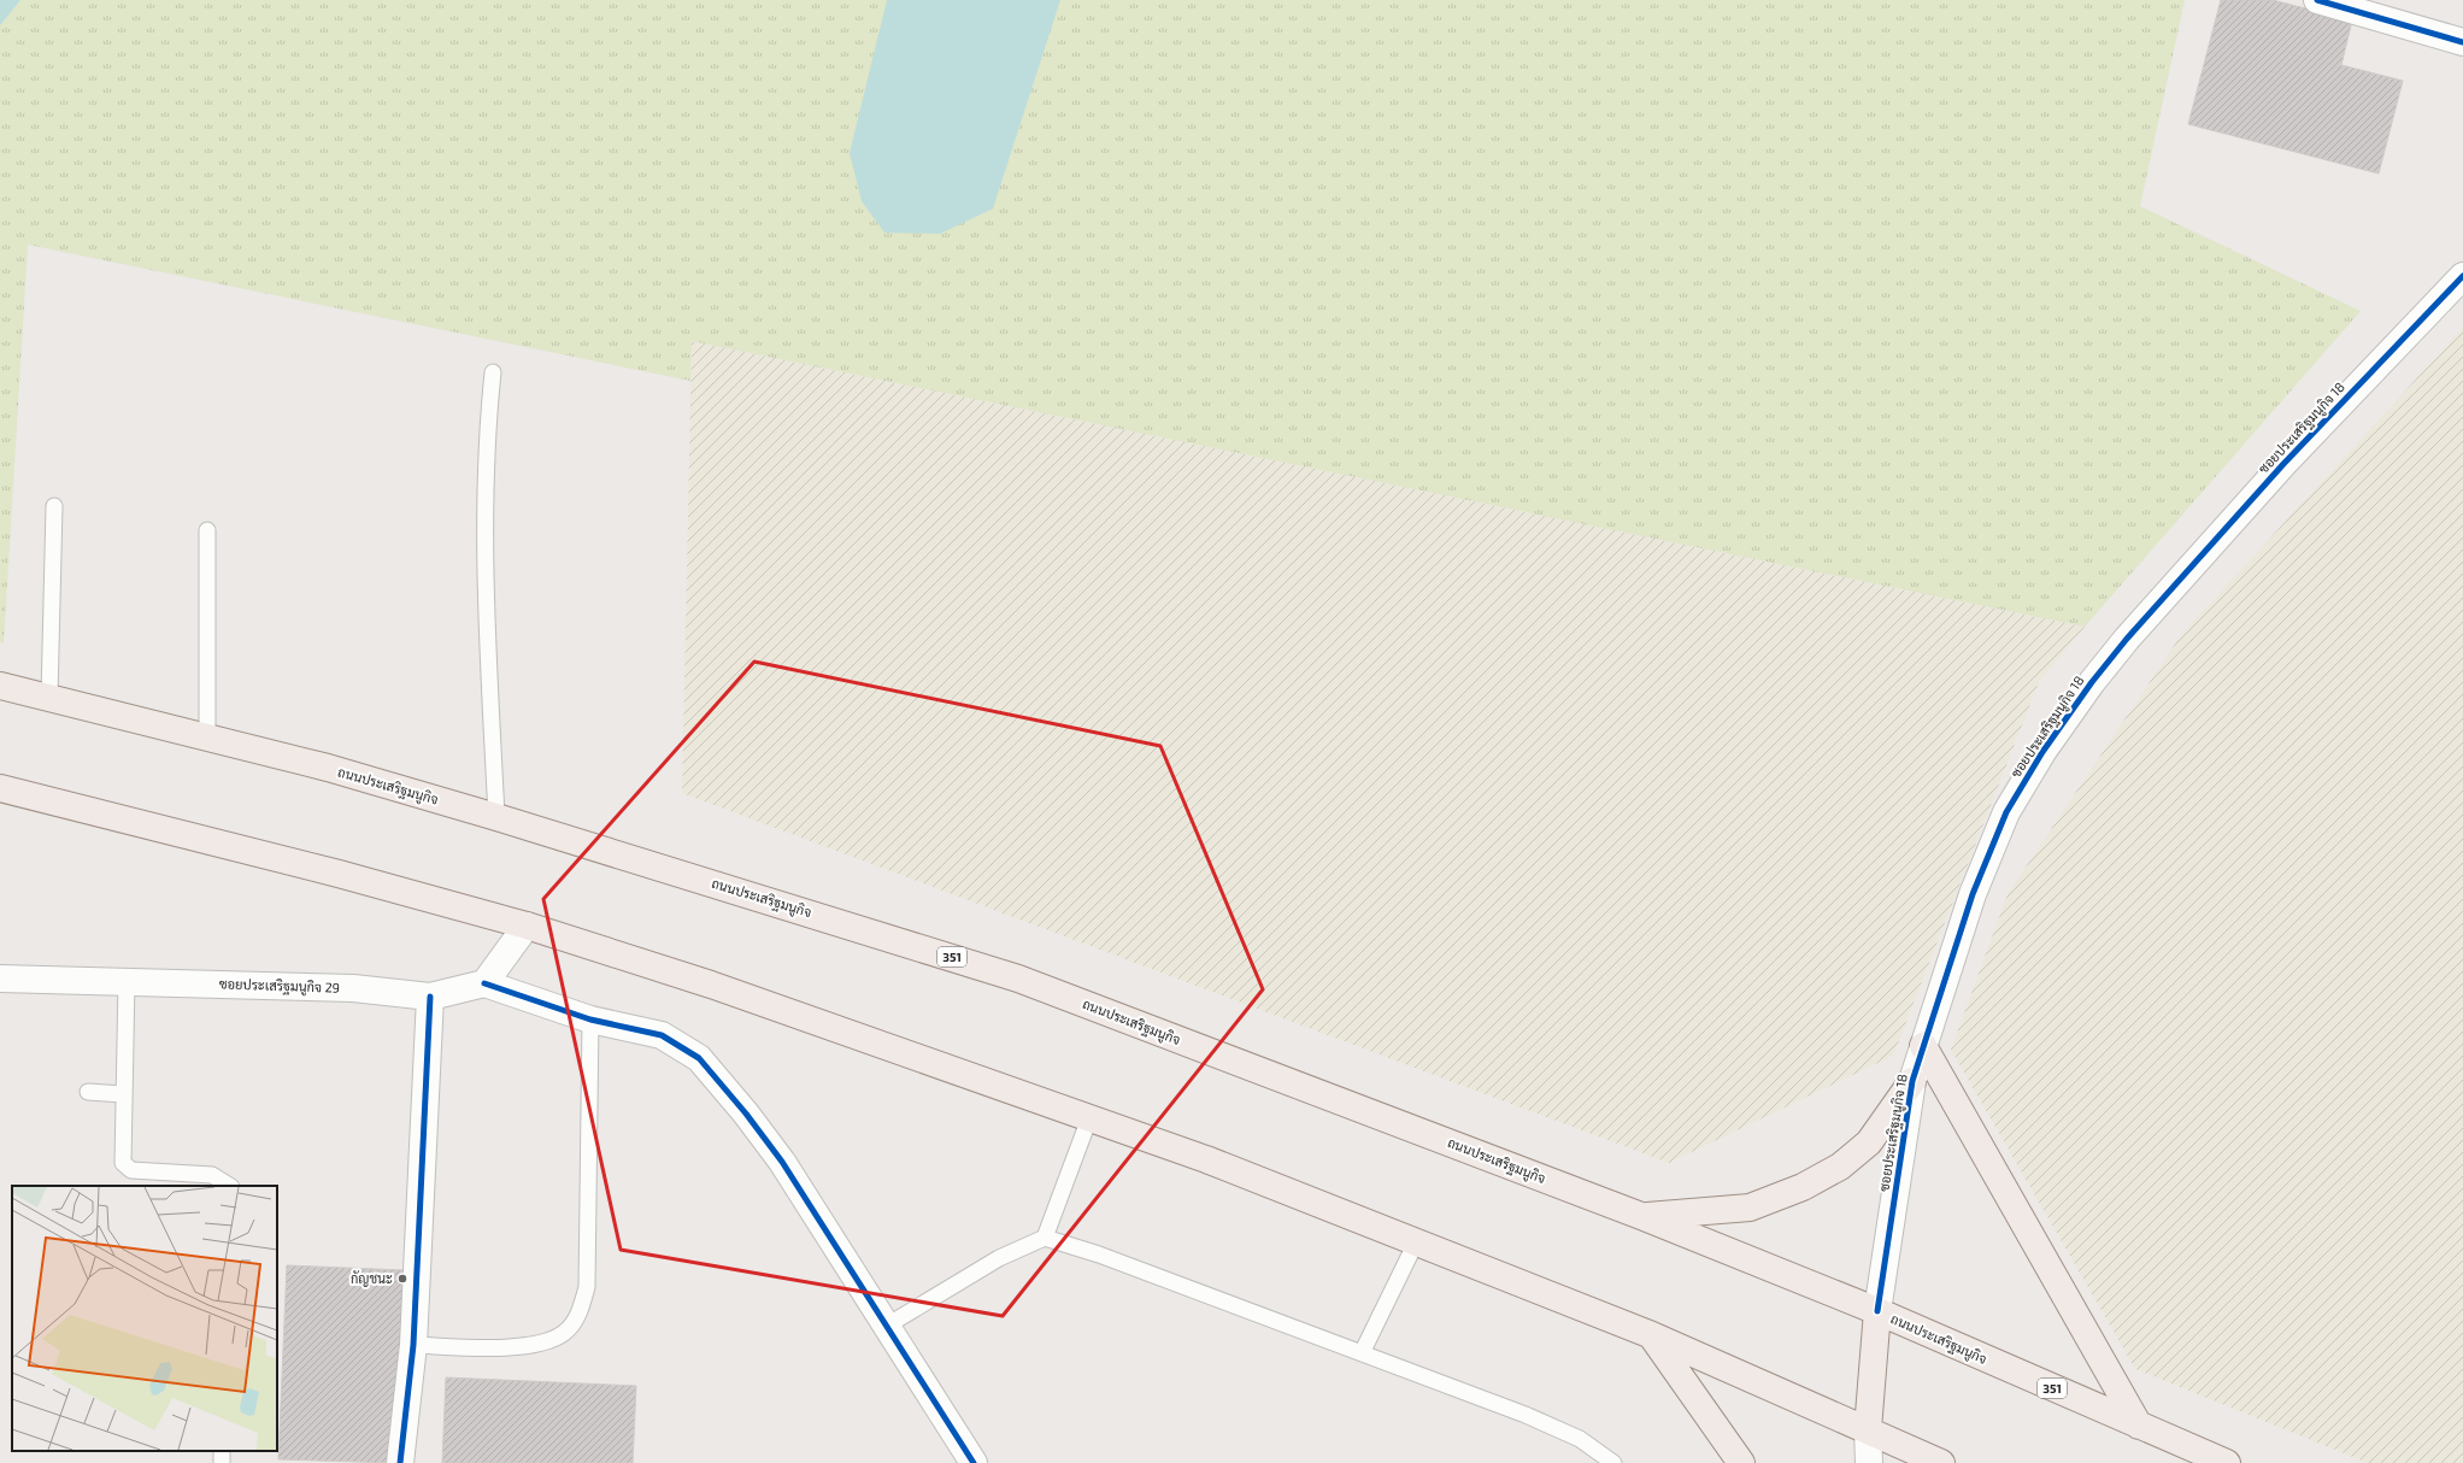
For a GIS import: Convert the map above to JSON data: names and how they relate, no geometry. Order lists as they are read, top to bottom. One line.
{"streets":{"main road":["ถนนประเสริฐมนูกิจ","351"],"street":["ซอยประเสริฐมนูกิจ 18","ซอยประเสริฐมนูกิจ 29"]},"crossings":[["ซอยประเสริฐมนูกิจ 18","ถนนประเสริฐมนูกิจ"]],"places":["กัญชนะ"]}
